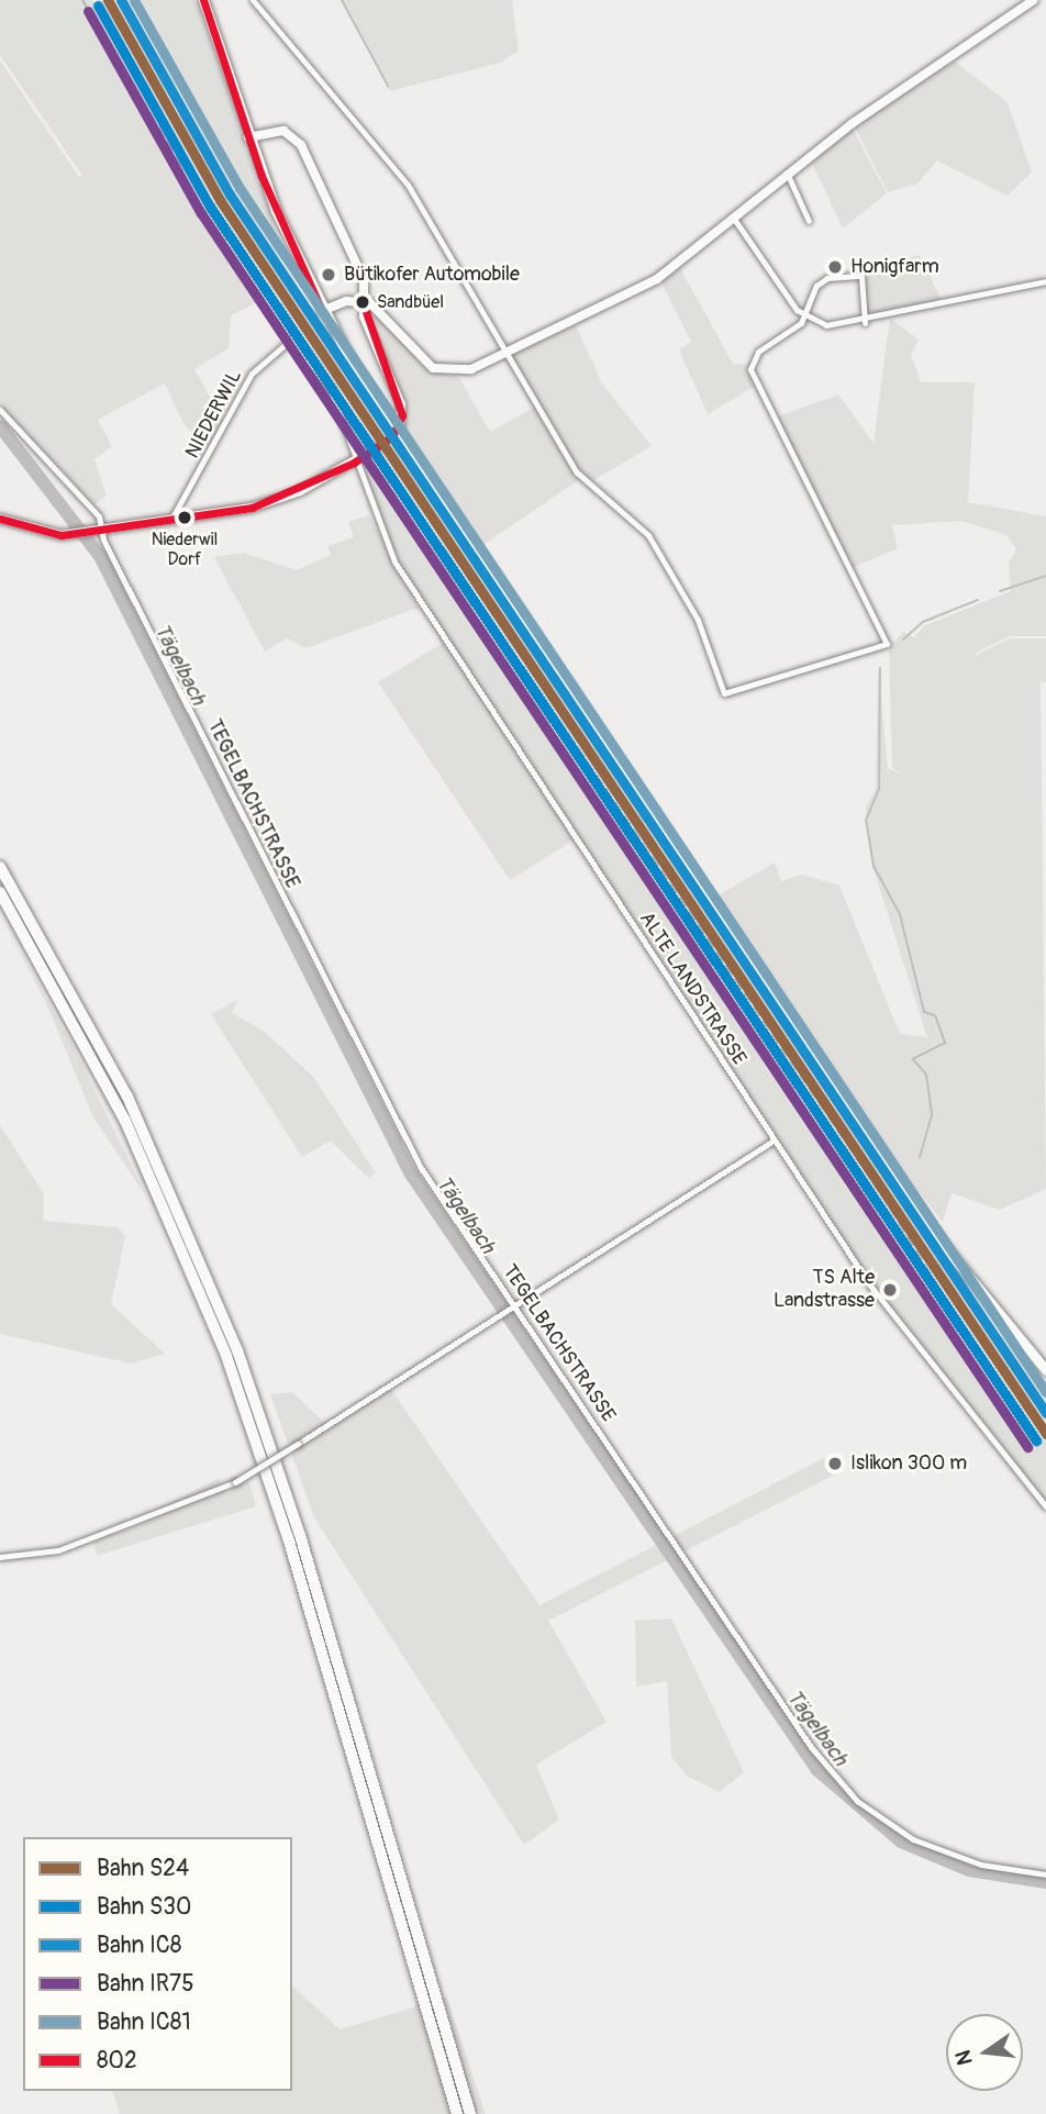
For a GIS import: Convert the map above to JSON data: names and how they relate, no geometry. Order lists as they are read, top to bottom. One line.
{"streets":{"street":["NIEDERWIL","TEGELBACHSTRASSE","ALTE LANDSTRASSE"]},"crossings":[["NIEDERWIL","ALTE LANDSTRASSE"]],"water":["Tägelbach"],"places":["Honigfarm","Bütikofer Automobile","Sandbüel","Niederwil Dorf","TS Alte Landstrasse","Islikon 300 m"],"lines":["rail line S24","rail line IC8","rail line IC81","transit line 802","rail line S30","rail line IR75"],"legend":["Bahn S24","Bahn S30","Bahn IC8","Bahn IR75","Bahn IC81","802"],"north":"left"}
